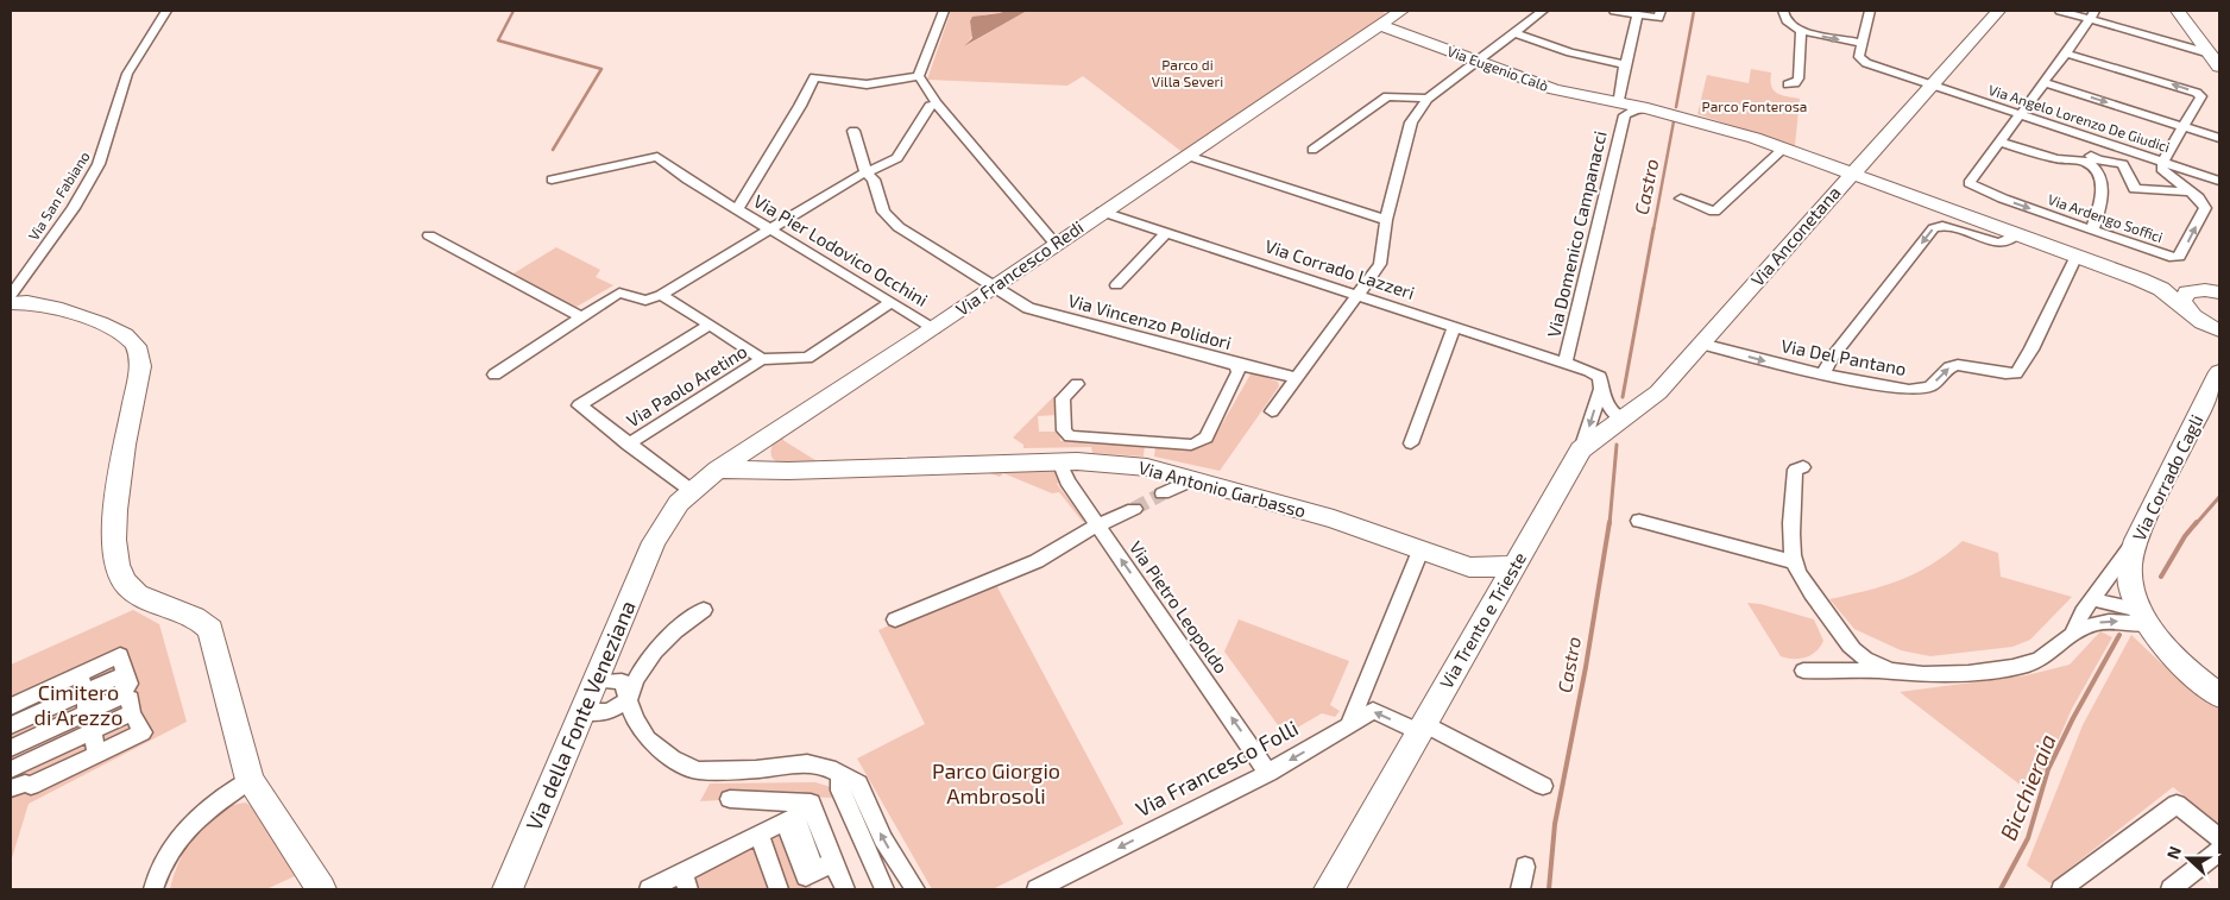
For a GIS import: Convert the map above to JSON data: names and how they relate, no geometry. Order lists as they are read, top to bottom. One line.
{"streets":{"main road":["Via Eugenio Calò","Via Anconetana","Via Francesco Redi","Via Corrado Cagli","Via Antonio Garbasso","Via Trento e Trieste"],"street":["Via Angelo Lorenzo De Giudici","Via San Fabiano","Via Ardengo Soffici","Via Domenico Campanacci","Via Pier Lodovico Occhini","Via Corrado Lazzeri","Via Vincenzo Polidori","Via Del Pantano","Via Paolo Aretino","Via Pietro Leopoldo","Via della Fonte Veneziana","Via Francesco Folli"]},"crossings":[["Via Eugenio Calò","Via Domenico Campanacci"],["Via Eugenio Calò","Via Francesco Redi"],["Via Angelo Lorenzo De Giudici","Via Ardengo Soffici"],["Via Angelo Lorenzo De Giudici","Via Anconetana"],["Via Domenico Campanacci","Via Corrado Lazzeri"],["Via Anconetana","Via Del Pantano"],["Via Anconetana","Via Trento e Trieste"],["Via Pier Lodovico Occhini","Via Francesco Redi"],["Via Pier Lodovico Occhini","Via Paolo Aretino"],["Via Francesco Redi","Via Corrado Lazzeri"],["Via Francesco Redi","Via Vincenzo Polidori"],["Via Francesco Redi","Via Antonio Garbasso"],["Via Francesco Redi","Via della Fonte Veneziana"],["Via Antonio Garbasso","Via Pietro Leopoldo"],["Via Antonio Garbasso","Via Trento e Trieste"],["Via Pietro Leopoldo","Via Francesco Folli"],["Via Trento e Trieste","Via Francesco Folli"]],"one_way":["Via Del Pantano","Via Pietro Leopoldo","Via Francesco Folli"],"water":["Castro","Bicchieraia"],"parks":["Parco di Villa Severi","Parco Fonterosa","Cimitero di Arezzo","Parco Giorgio Ambrosoli"],"north":"left"}
